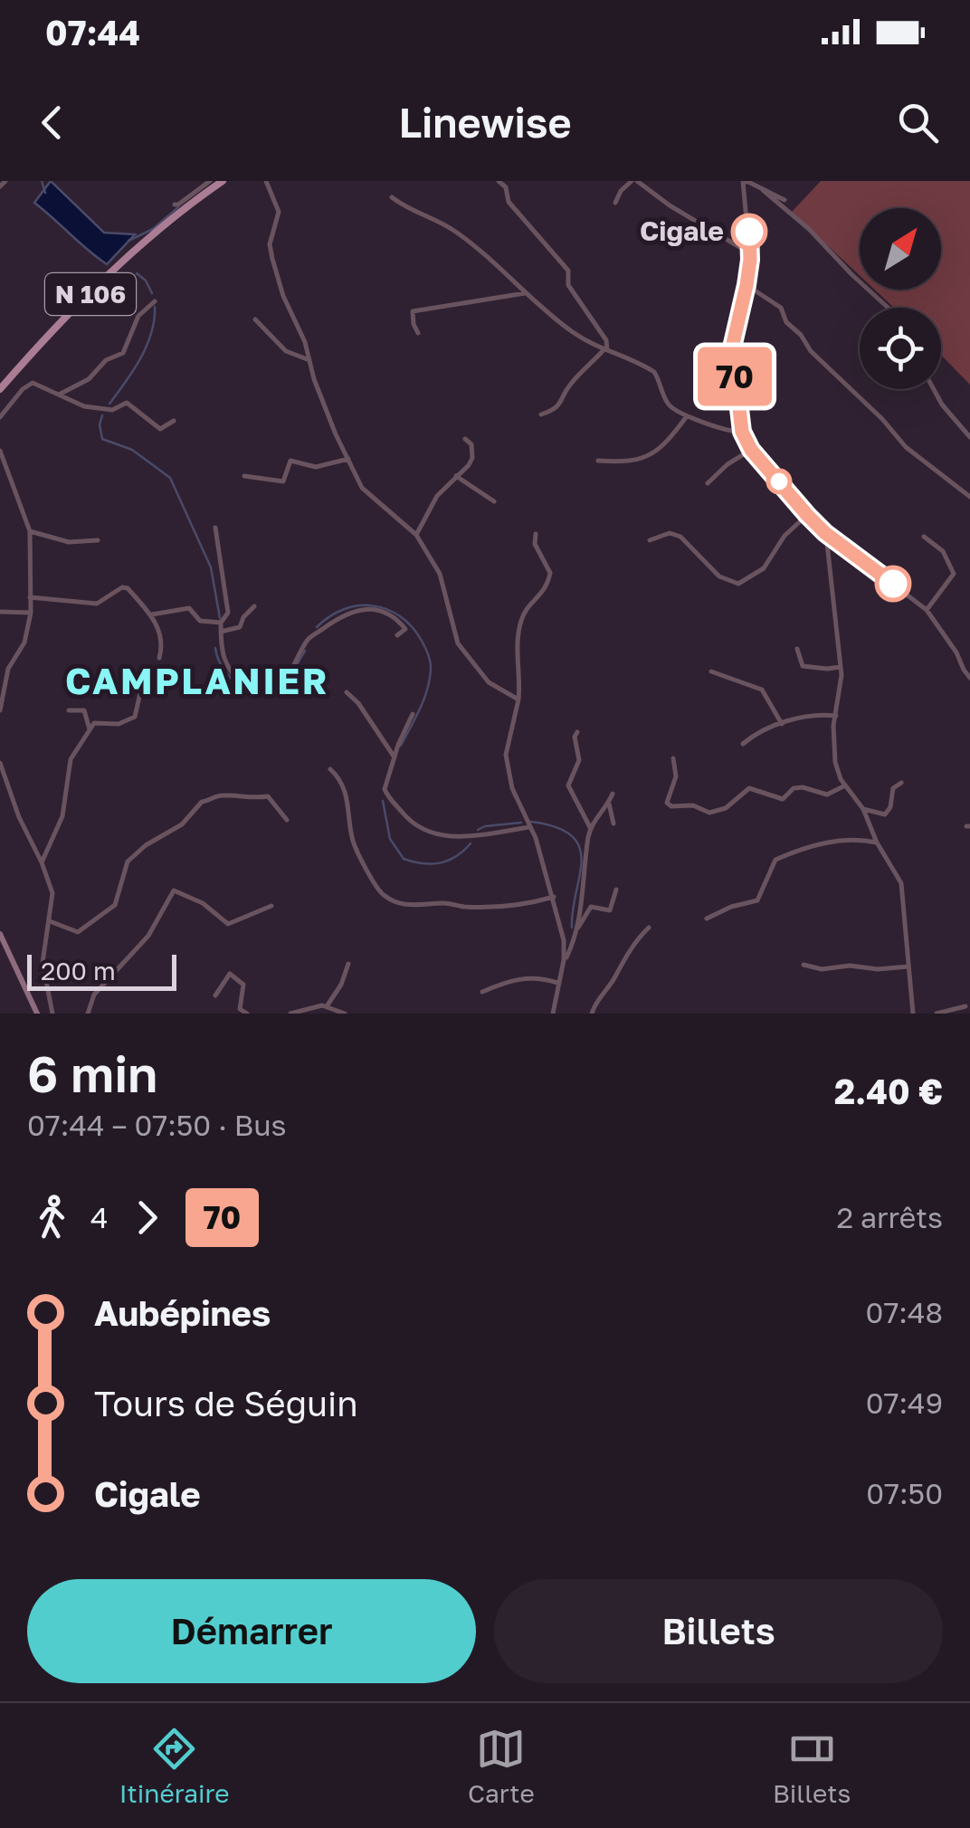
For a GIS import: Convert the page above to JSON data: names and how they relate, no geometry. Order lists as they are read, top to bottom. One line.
{"streets":{"main road":["N 106"]},"districts":["CAMPLANIER"],"places":["Cigale"],"lines":["bus line 70"],"scale_bar":"200 m","north":"top right","page":{"status":"07:44","header":"Linewise","on_map":"70","scale":"200 m","heading":["6 min","07:44 – 07:50 · Bus","2.40 €"],"legs":["4","70","2 arrêts"],"list":[{"name":"Aubépines","value":"07:48"},{"name":"Tours de Séguin","value":"07:49"},{"name":"Cigale","value":"07:50"}],"buttons":["Démarrer","Billets"],"tabs":["Itinéraire","Carte","Billets"]}}
